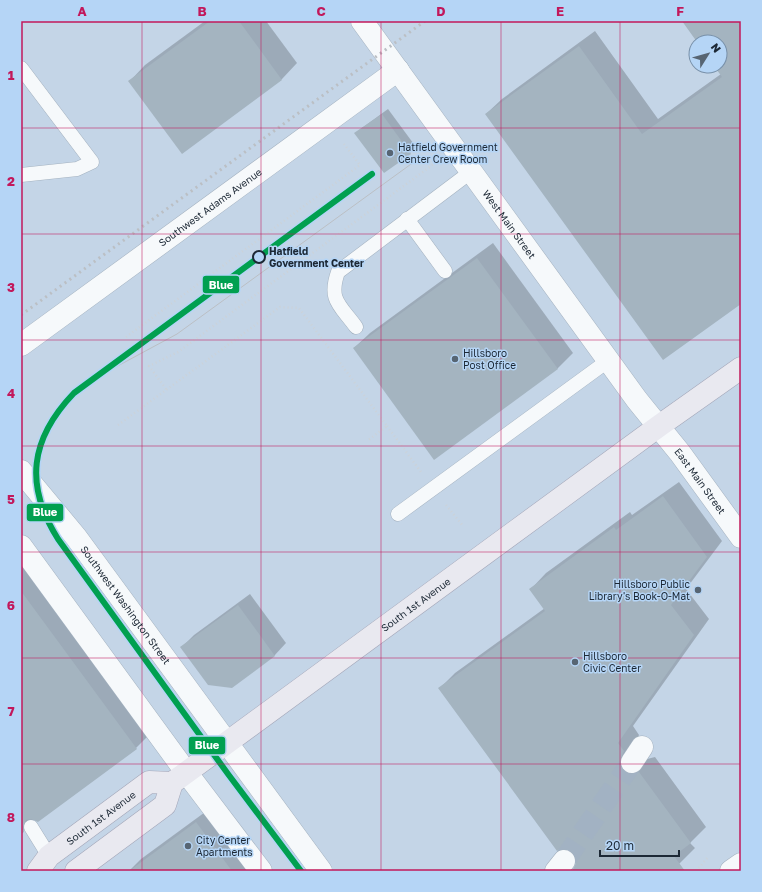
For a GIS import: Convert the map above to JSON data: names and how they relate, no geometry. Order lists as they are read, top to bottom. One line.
{"streets":{"main road":["South 1st Avenue"],"street":["Southwest Adams Avenue","West Main Street","East Main Street","Southwest Washington Street"]},"crossings":[["Southwest Adams Avenue","West Main Street"],["West Main Street","East Main Street"],["West Main Street","South 1st Avenue"],["East Main Street","South 1st Avenue"],["Southwest Washington Street","South 1st Avenue"]],"places":["Hatfield Government Center Crew Room","Hatfield Government Center","Hillsboro Post Office","Hillsboro Public Library's Book-O-Mat","Hillsboro Civic Center","City Center Apartments"],"lines":["transit line Blue"],"scale_bar":"20 m","north":"top right","grid":{"columns":["A","B","C","D","E","F"],"rows":["1","2","3","4","5","6","7","8"]}}
